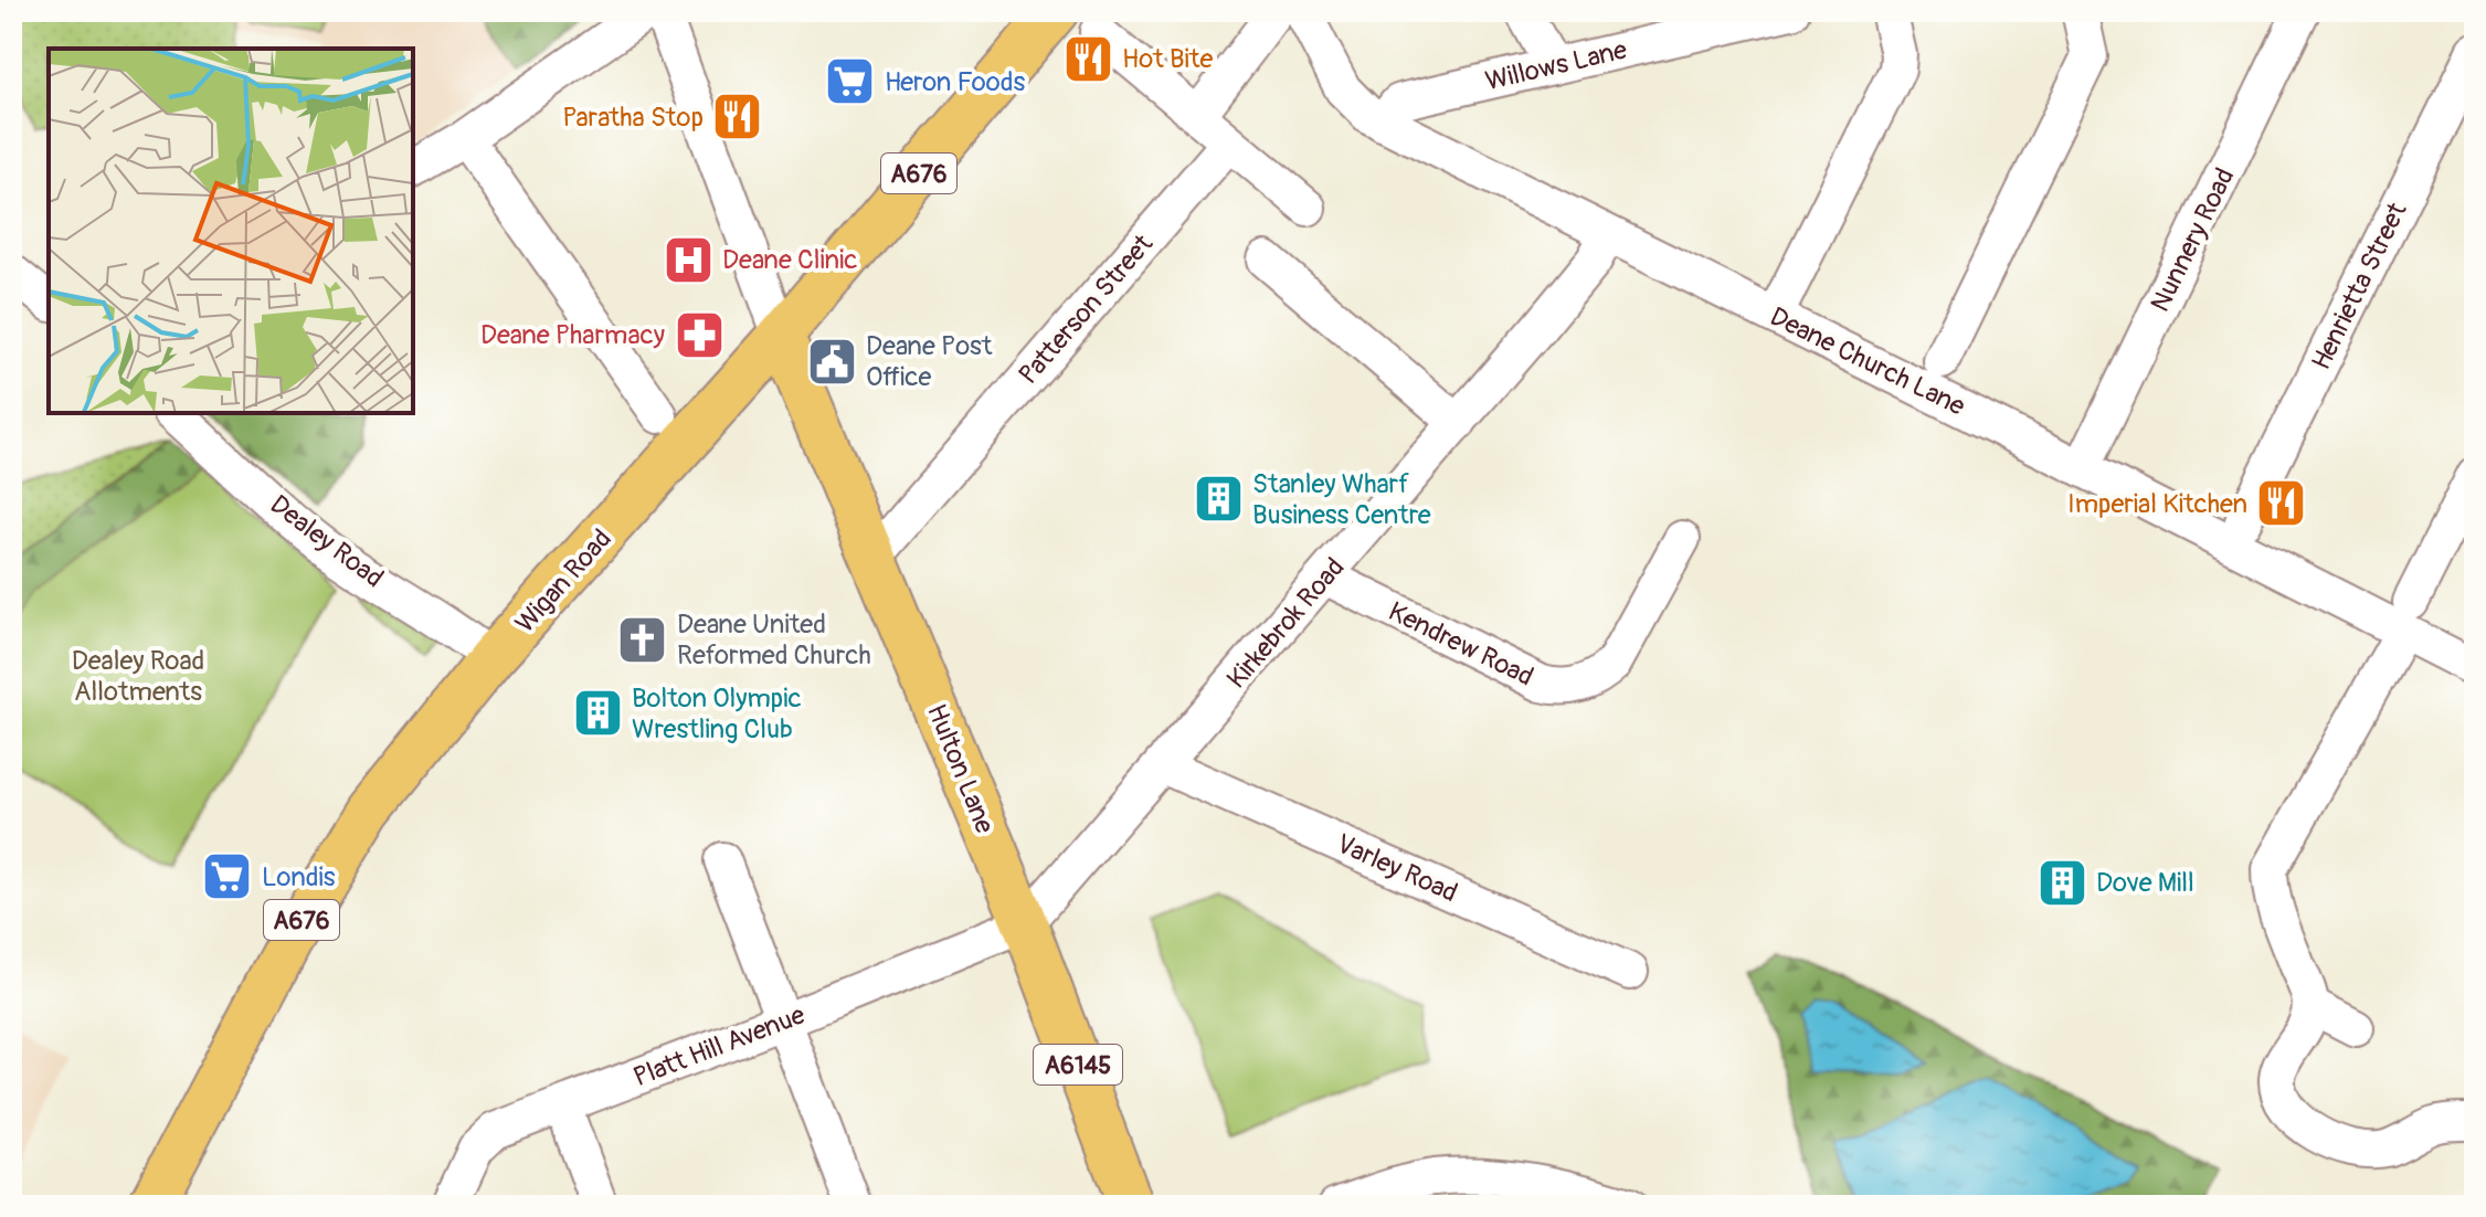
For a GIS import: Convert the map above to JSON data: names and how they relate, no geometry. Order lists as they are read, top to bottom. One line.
{"streets":{"main road":["A676","Wigan Road","Hulton Lane","A6145"],"street":["Willows Lane","Nunnery Road","Henrietta Street","Patterson Street","Deane Church Lane","Dealey Road","Kirkebrok Road","Kendrew Road","Varley Road","Platt Hill Avenue"]},"crossings":[["Willows Lane","Deane Church Lane"],["Nunnery Road","Deane Church Lane"],["Patterson Street","Hulton Lane"],["Deane Church Lane","Kirkebrok Road"],["Dealey Road","Wigan Road"],["Wigan Road","Hulton Lane"],["Kirkebrok Road","Kendrew Road"],["Kirkebrok Road","Hulton Lane"],["Kirkebrok Road","Varley Road"],["Kirkebrok Road","Platt Hill Avenue"],["Hulton Lane","Platt Hill Avenue"]],"parks":["Dealey Road Allotments"],"places":{"restaurant":["Hot Bite","Paratha Stop","Imperial Kitchen"],"supermarket":["Heron Foods","Londis"],"hospital":["Deane Clinic"],"pharmacy":["Deane Pharmacy"],"public building":["Deane Post Office"],"building":["Stanley Wharf Business Centre","Bolton Olympic Wrestling Club","Dove Mill"],"church":["Deane United Reformed Church"]}}
